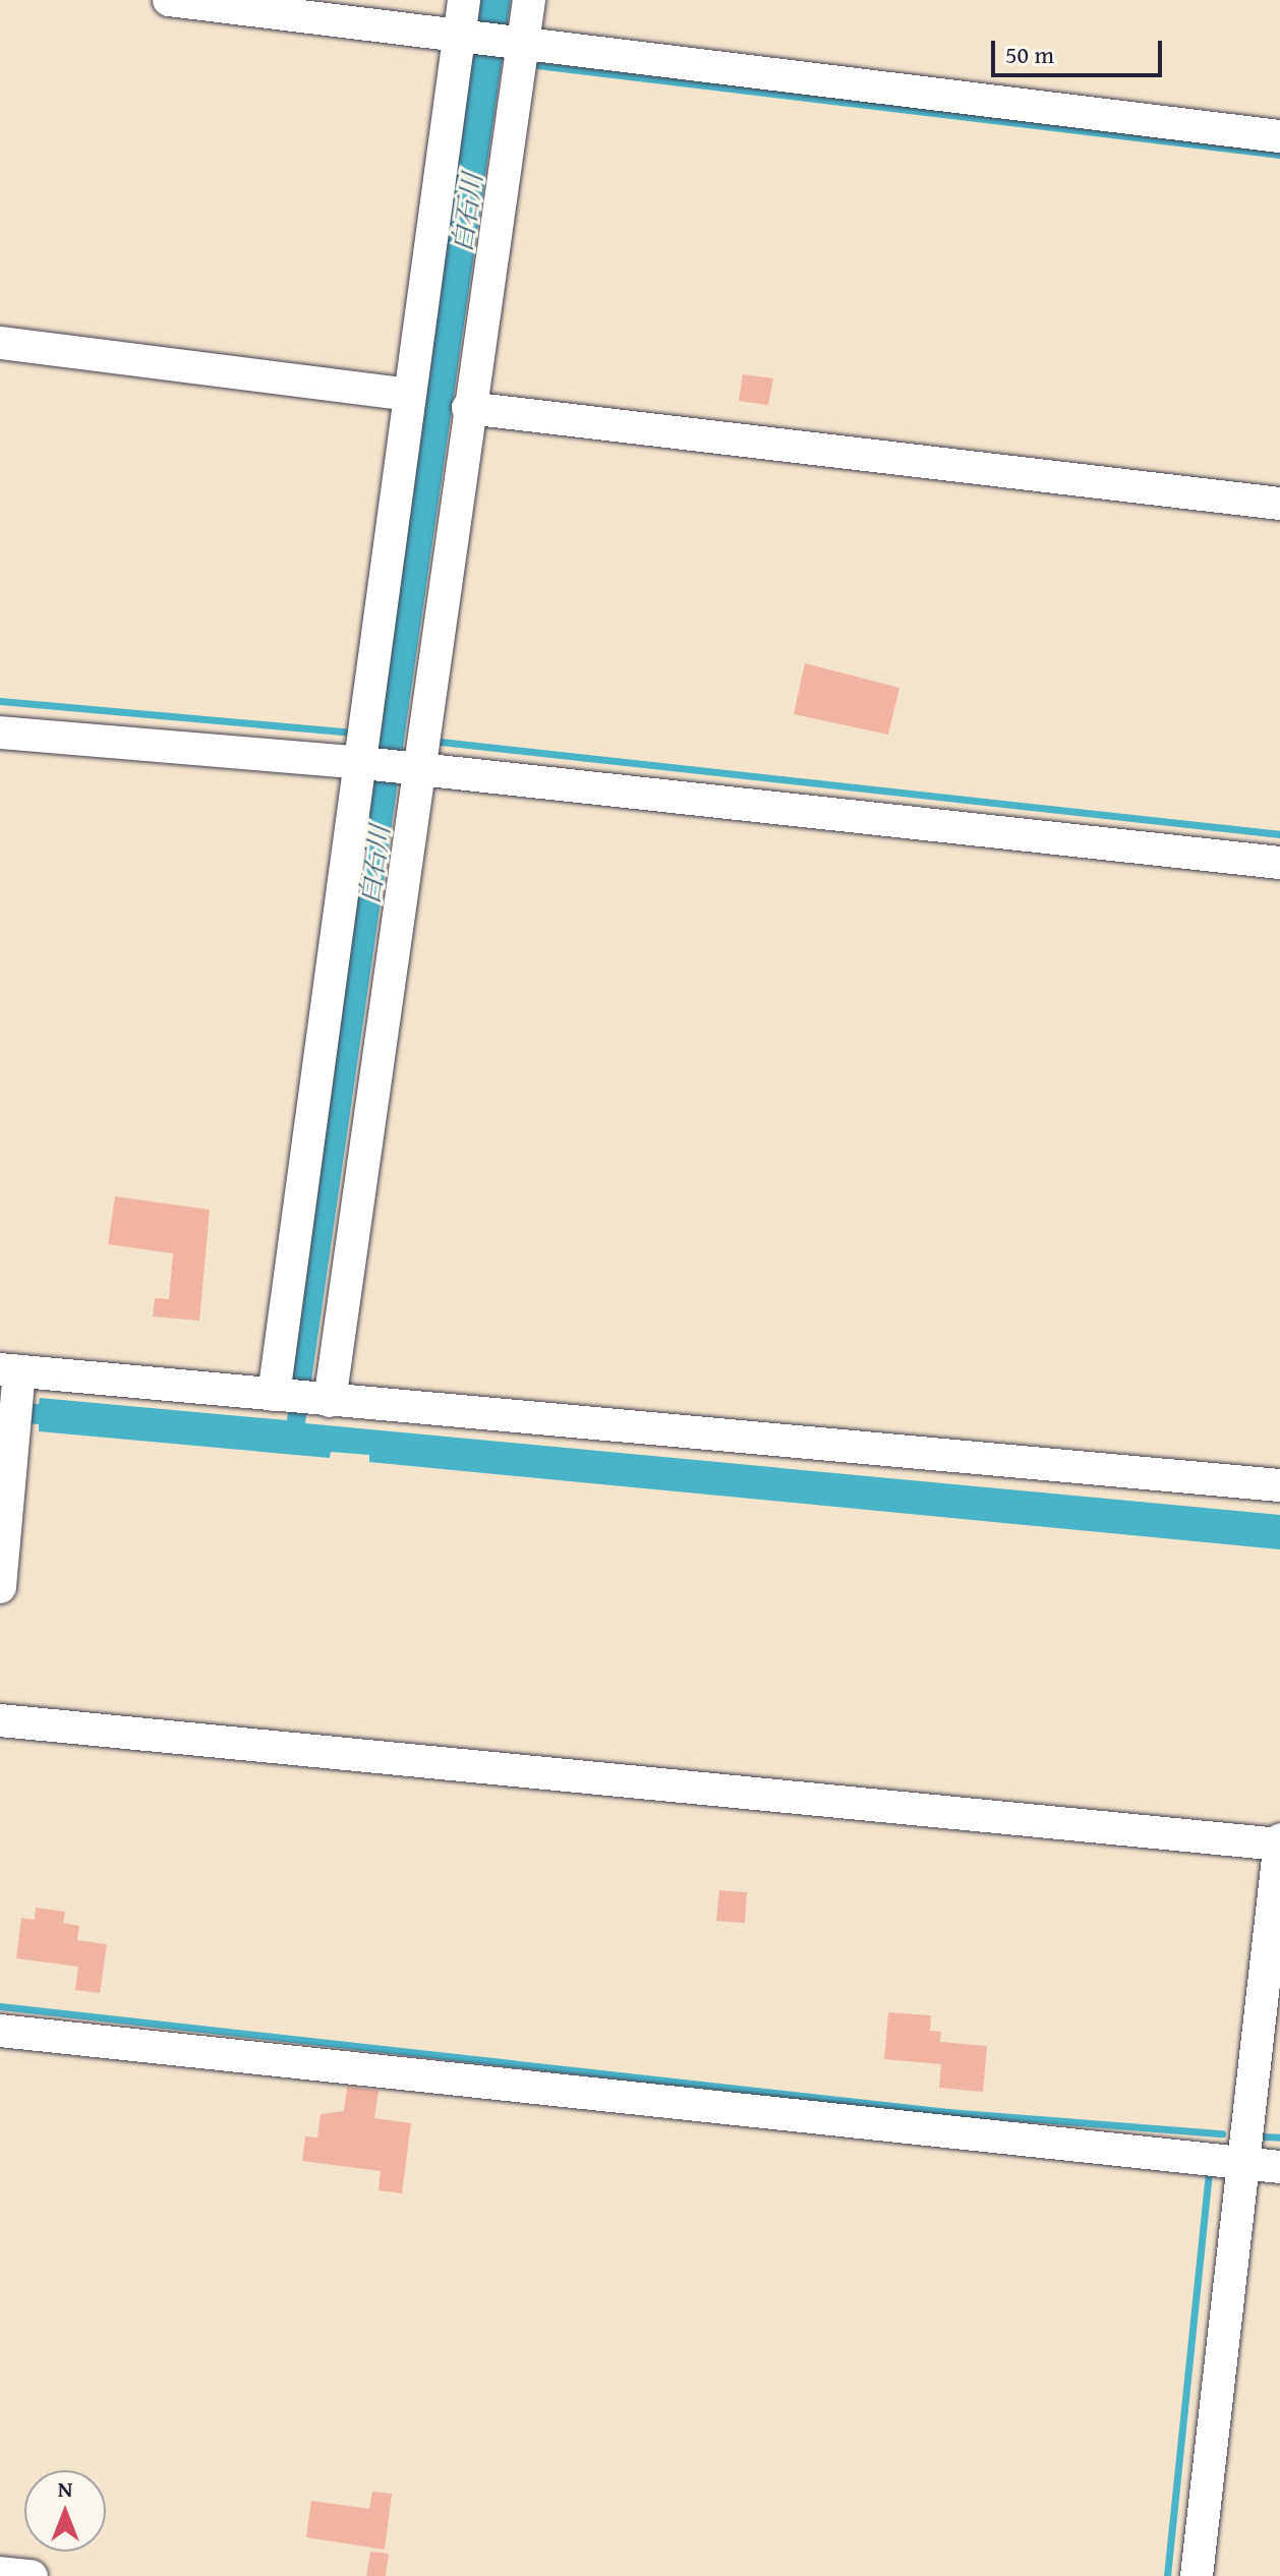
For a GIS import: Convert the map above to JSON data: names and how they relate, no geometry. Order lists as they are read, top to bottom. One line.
{"water":["白石川"],"scale_bar":"50 m","north":"top"}
